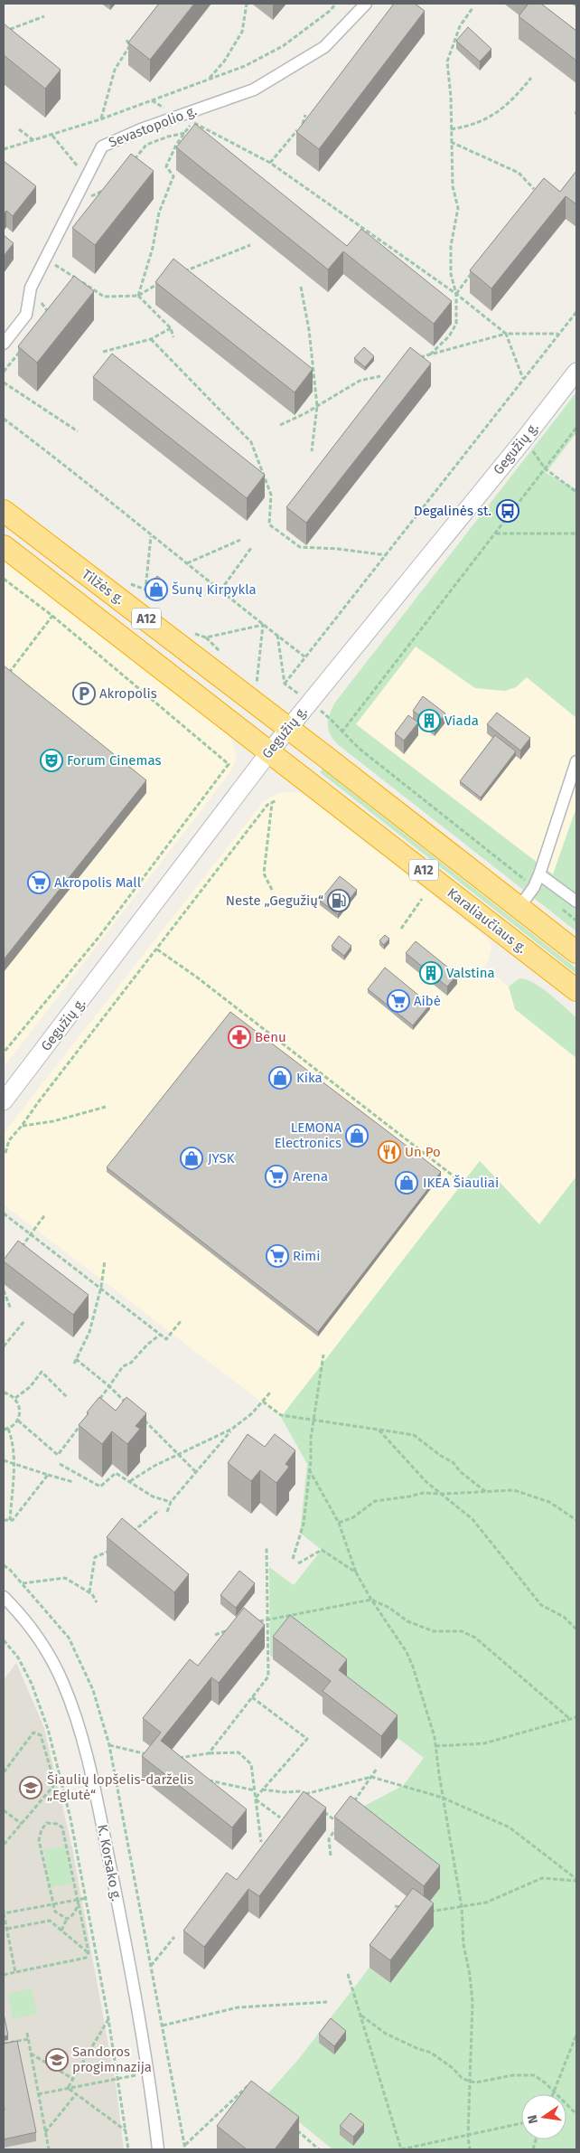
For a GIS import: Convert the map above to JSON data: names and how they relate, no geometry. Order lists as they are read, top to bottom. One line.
{"streets":{"highway":["Tilžės g.","A12","Karaliaučiaus g."],"main road":["Gegužių g."],"street":["Sevastopolio g.","K. Korsako g."]},"crossings":[["Gegužių g.","Tilžės g."],["Gegužių g.","A12"],["Gegužių g.","Karaliaučiaus g."],["Tilžės g.","A12"],["Tilžės g.","Karaliaučiaus g."]],"places":{"bus stop":["Degalinės st."],"shop":["Šunų Kirpykla","Kika","LEMONA Electronics","JYSK","IKEA Šiauliai"],"parking":["Akropolis"],"building":["Viada","Valstina"],"theatre":["Forum Cinemas"],"supermarket":["Akropolis Mall","Aibė","Arena","Rimi"],"fuel station":["Neste „Gegužių“"],"pharmacy":["Benu"],"restaurant":["Un Po"],"school or university":["Šiaulių lopšelis-darželis „Eglutė“","Sandoros progimnazija"]},"north":"left"}
